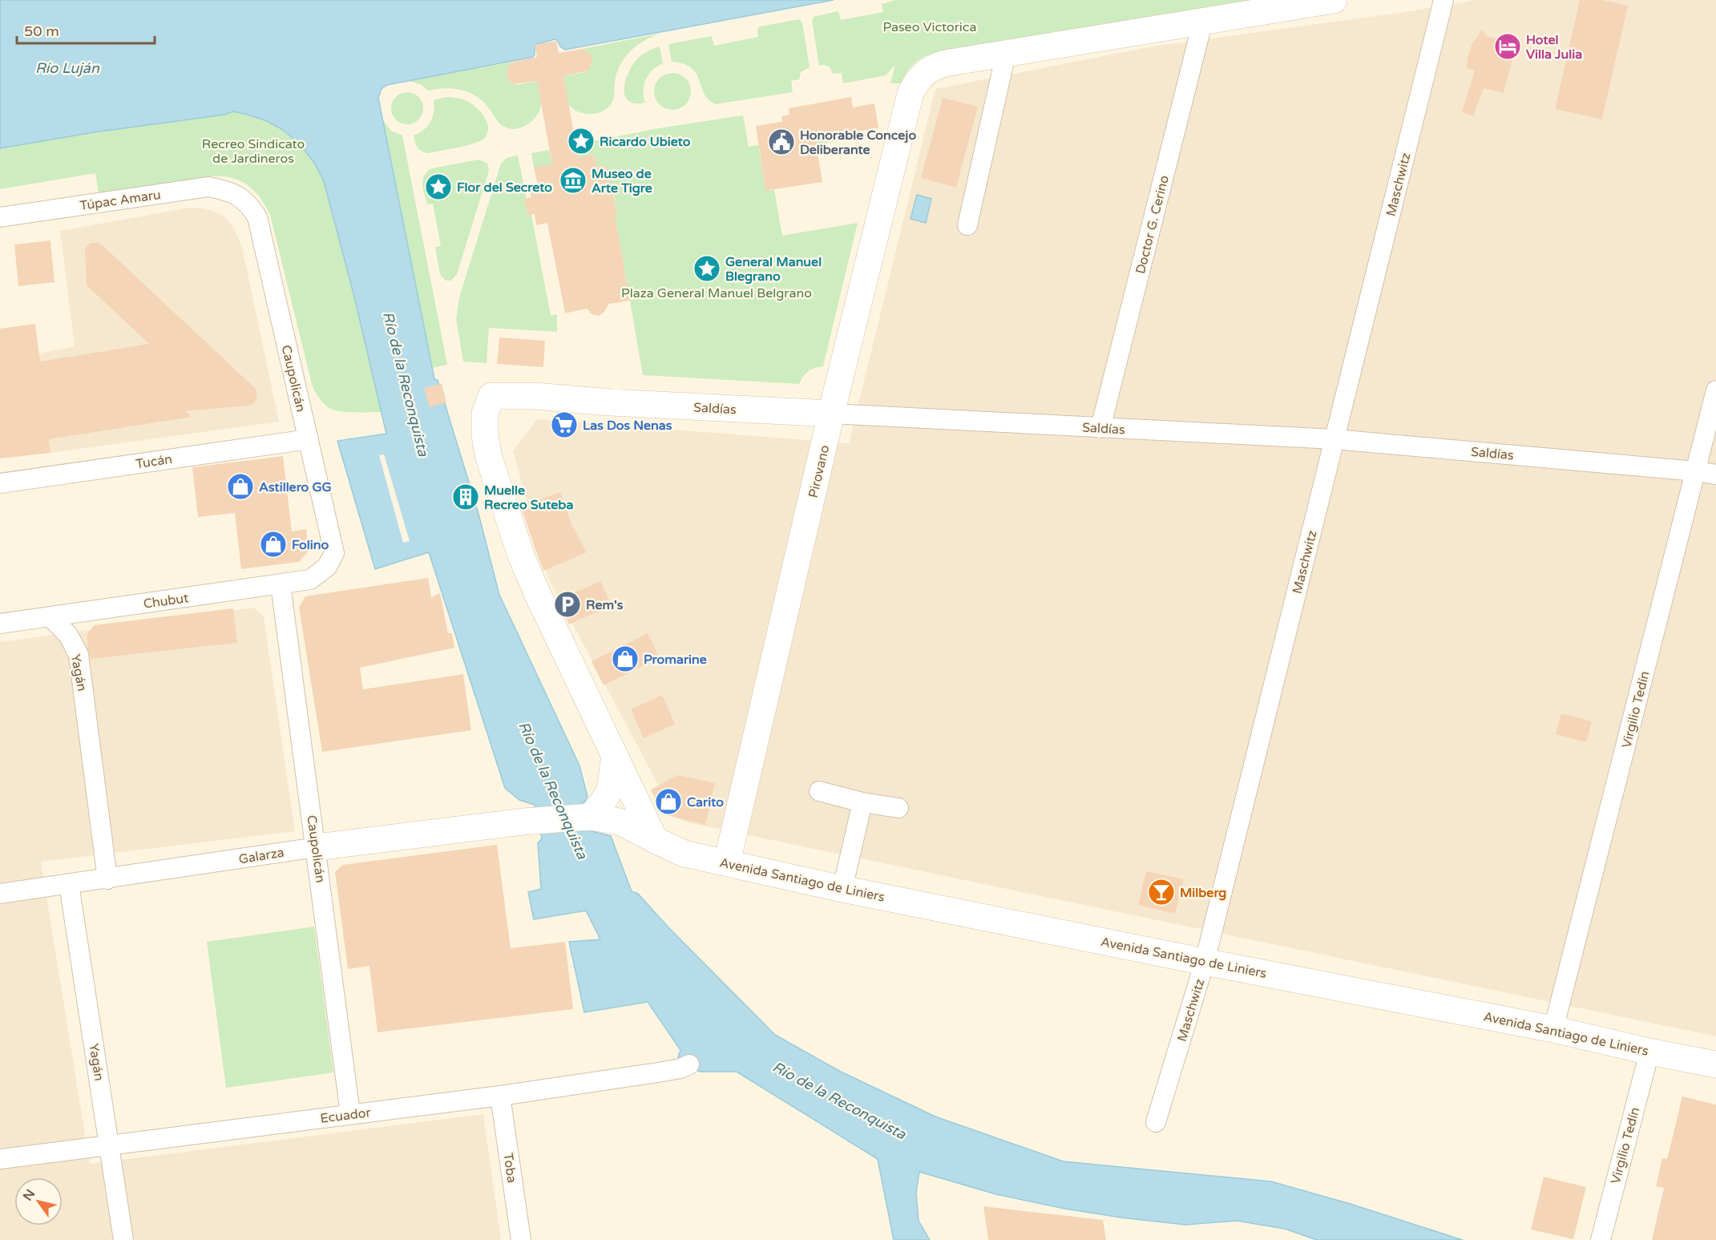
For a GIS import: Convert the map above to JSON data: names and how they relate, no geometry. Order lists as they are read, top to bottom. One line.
{"streets":{"street":["Maschwitz","Túpac Amaru","Doctor G. Cerino","Caupolicán","Saldías","Tucán","Pirovano","Chubut","Yagán","Virgilio Tedín","Galarza","Avenida Santiago de Liniers","Ecuador","Toba"]},"crossings":[["Maschwitz","Saldías"],["Maschwitz","Avenida Santiago de Liniers"],["Túpac Amaru","Caupolicán"],["Doctor G. Cerino","Saldías"],["Caupolicán","Tucán"],["Caupolicán","Chubut"],["Caupolicán","Galarza"],["Caupolicán","Ecuador"],["Saldías","Pirovano"],["Saldías","Virgilio Tedín"],["Pirovano","Avenida Santiago de Liniers"],["Chubut","Yagán"],["Yagán","Galarza"],["Yagán","Ecuador"],["Virgilio Tedín","Avenida Santiago de Liniers"],["Galarza","Avenida Santiago de Liniers"],["Ecuador","Toba"]],"water":["Río Luján","Río de la Reconquista"],"parks":["Paseo Victorica","Recreo Sindicato de Jardineros","Plaza General Manuel Belgrano"],"places":{"hotel":["Hotel Villa Julia"],"place":["Ricardo Ubieto","Flor del Secreto","General Manuel Blegrano"],"public building":["Honorable Concejo Deliberante"],"museum":["Museo de Arte Tigre"],"supermarket":["Las Dos Nenas"],"shop":["Astillero GG","Folino","Promarine","Carito"],"building":["Muelle Recreo Suteba"],"parking":["Rem's"],"bar":["Milberg"]},"scale_bar":"50 m","north":"top left"}
